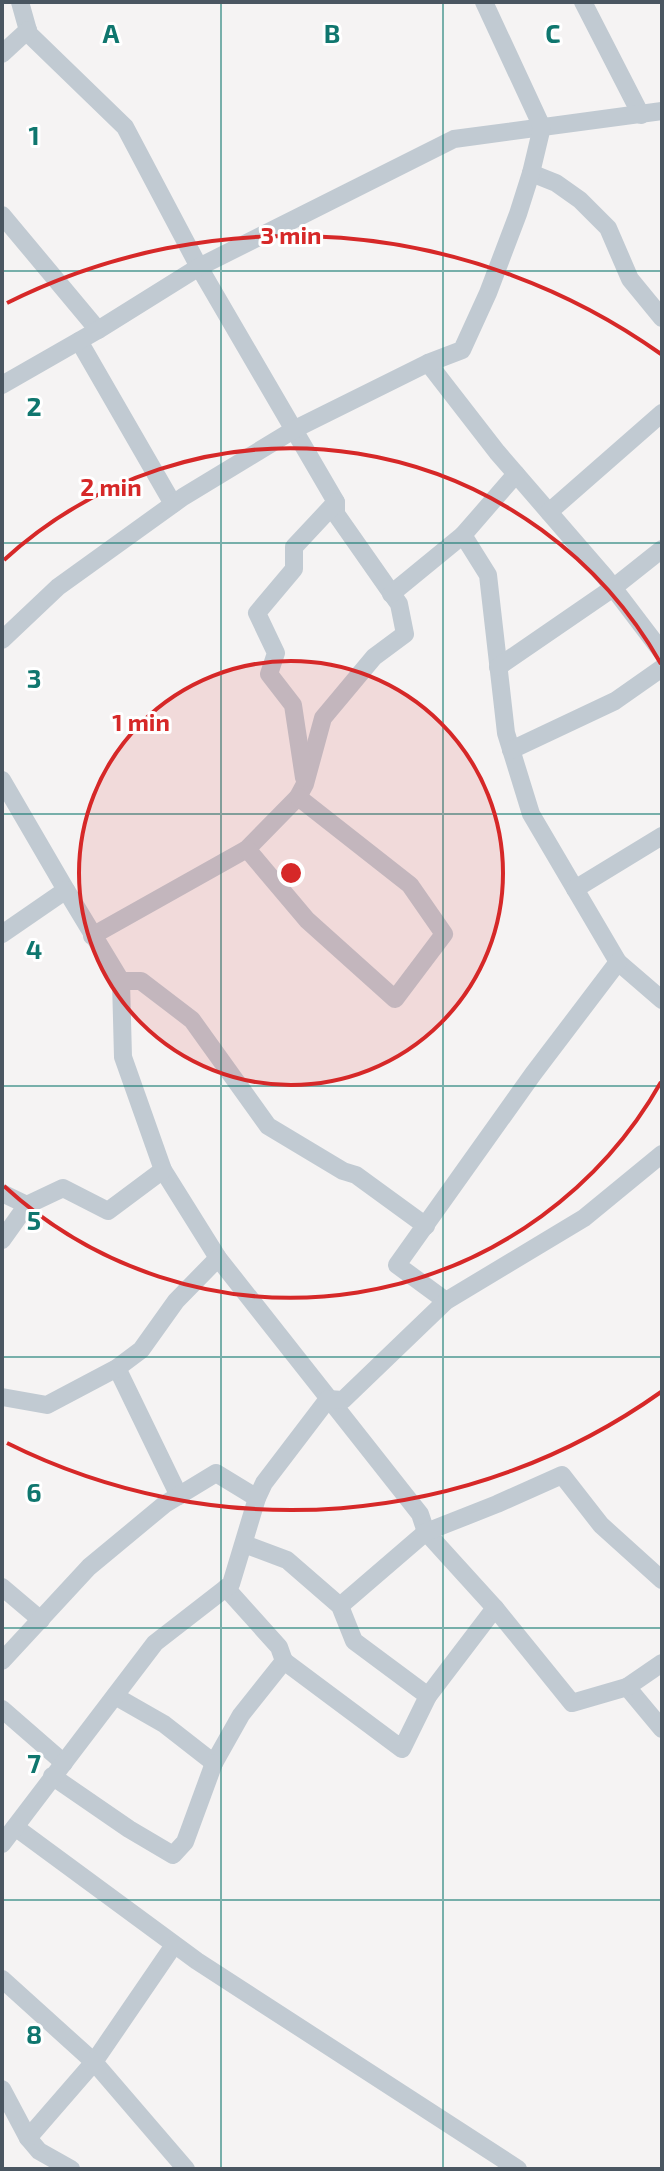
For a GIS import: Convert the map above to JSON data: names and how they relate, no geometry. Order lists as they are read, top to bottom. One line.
{"grid":{"columns":["A","B","C"],"rows":["1","2","3","4","5","6","7","8"]},"rings":["3 min","2 min","1 min"]}
